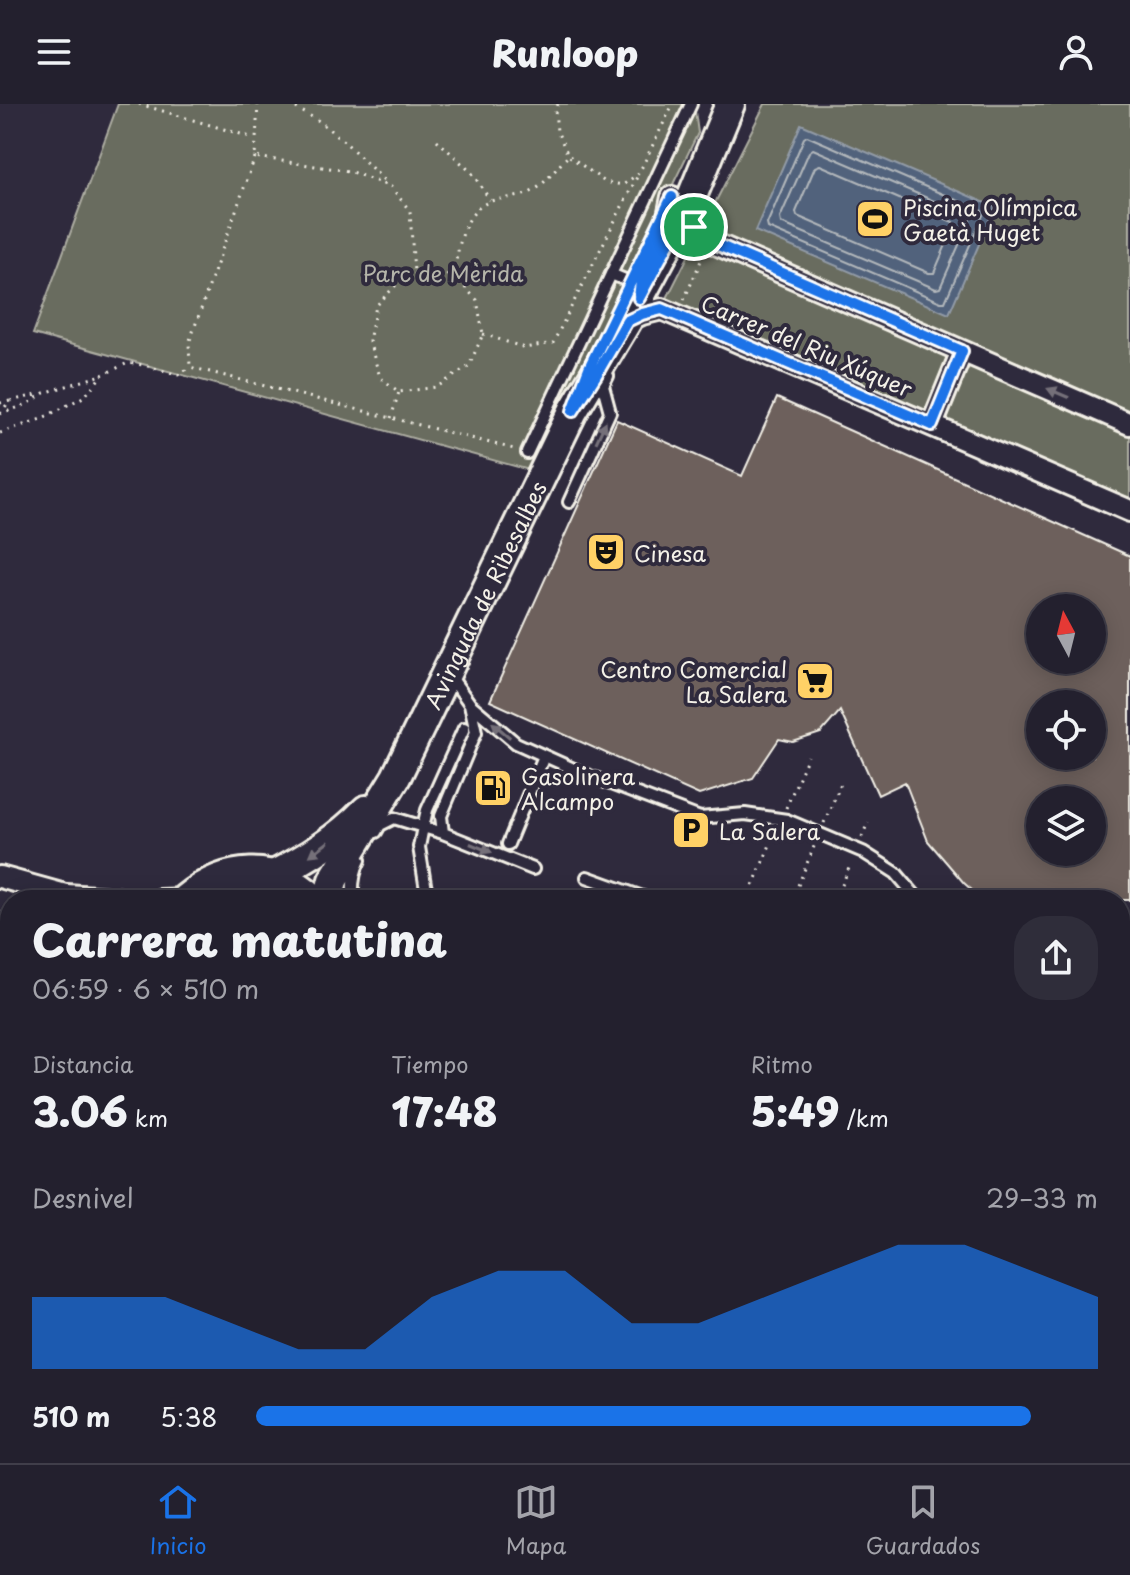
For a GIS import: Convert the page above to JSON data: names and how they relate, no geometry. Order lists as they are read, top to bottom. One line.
{"streets":{"street":["Carrer del Riu Xúquer","Avinguda de Ribesalbes"]},"crossings":[["Carrer del Riu Xúquer","Avinguda de Ribesalbes"]],"parks":["Parc de Mèrida"],"places":{"sports":["Piscina Olímpica Gaetà Huget"],"theatre":["Cinesa"],"supermarket":["Centro Comercial La Salera"],"fuel station":["Gasolinera Alcampo"],"parking":["La Salera"]},"north":"top","page":{"header":"Runloop","heading":["Carrera matutina","06:59 · 6 × 510 m"],"stats":[["Distancia","3.06 km"],["Tiempo","17:48"],["Ritmo","5:49 /km"]],"chart":["Desnivel","29–33 m"],"list":[{"name":"510 m","note":"5:38"}],"tabs":["Inicio","Mapa","Guardados"]}}
